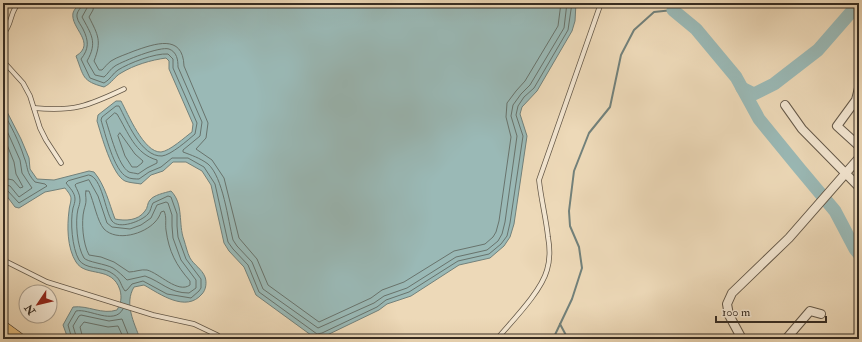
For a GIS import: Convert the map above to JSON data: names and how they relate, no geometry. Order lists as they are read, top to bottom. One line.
{"scale_bar":"100 m","north":"bottom left"}
